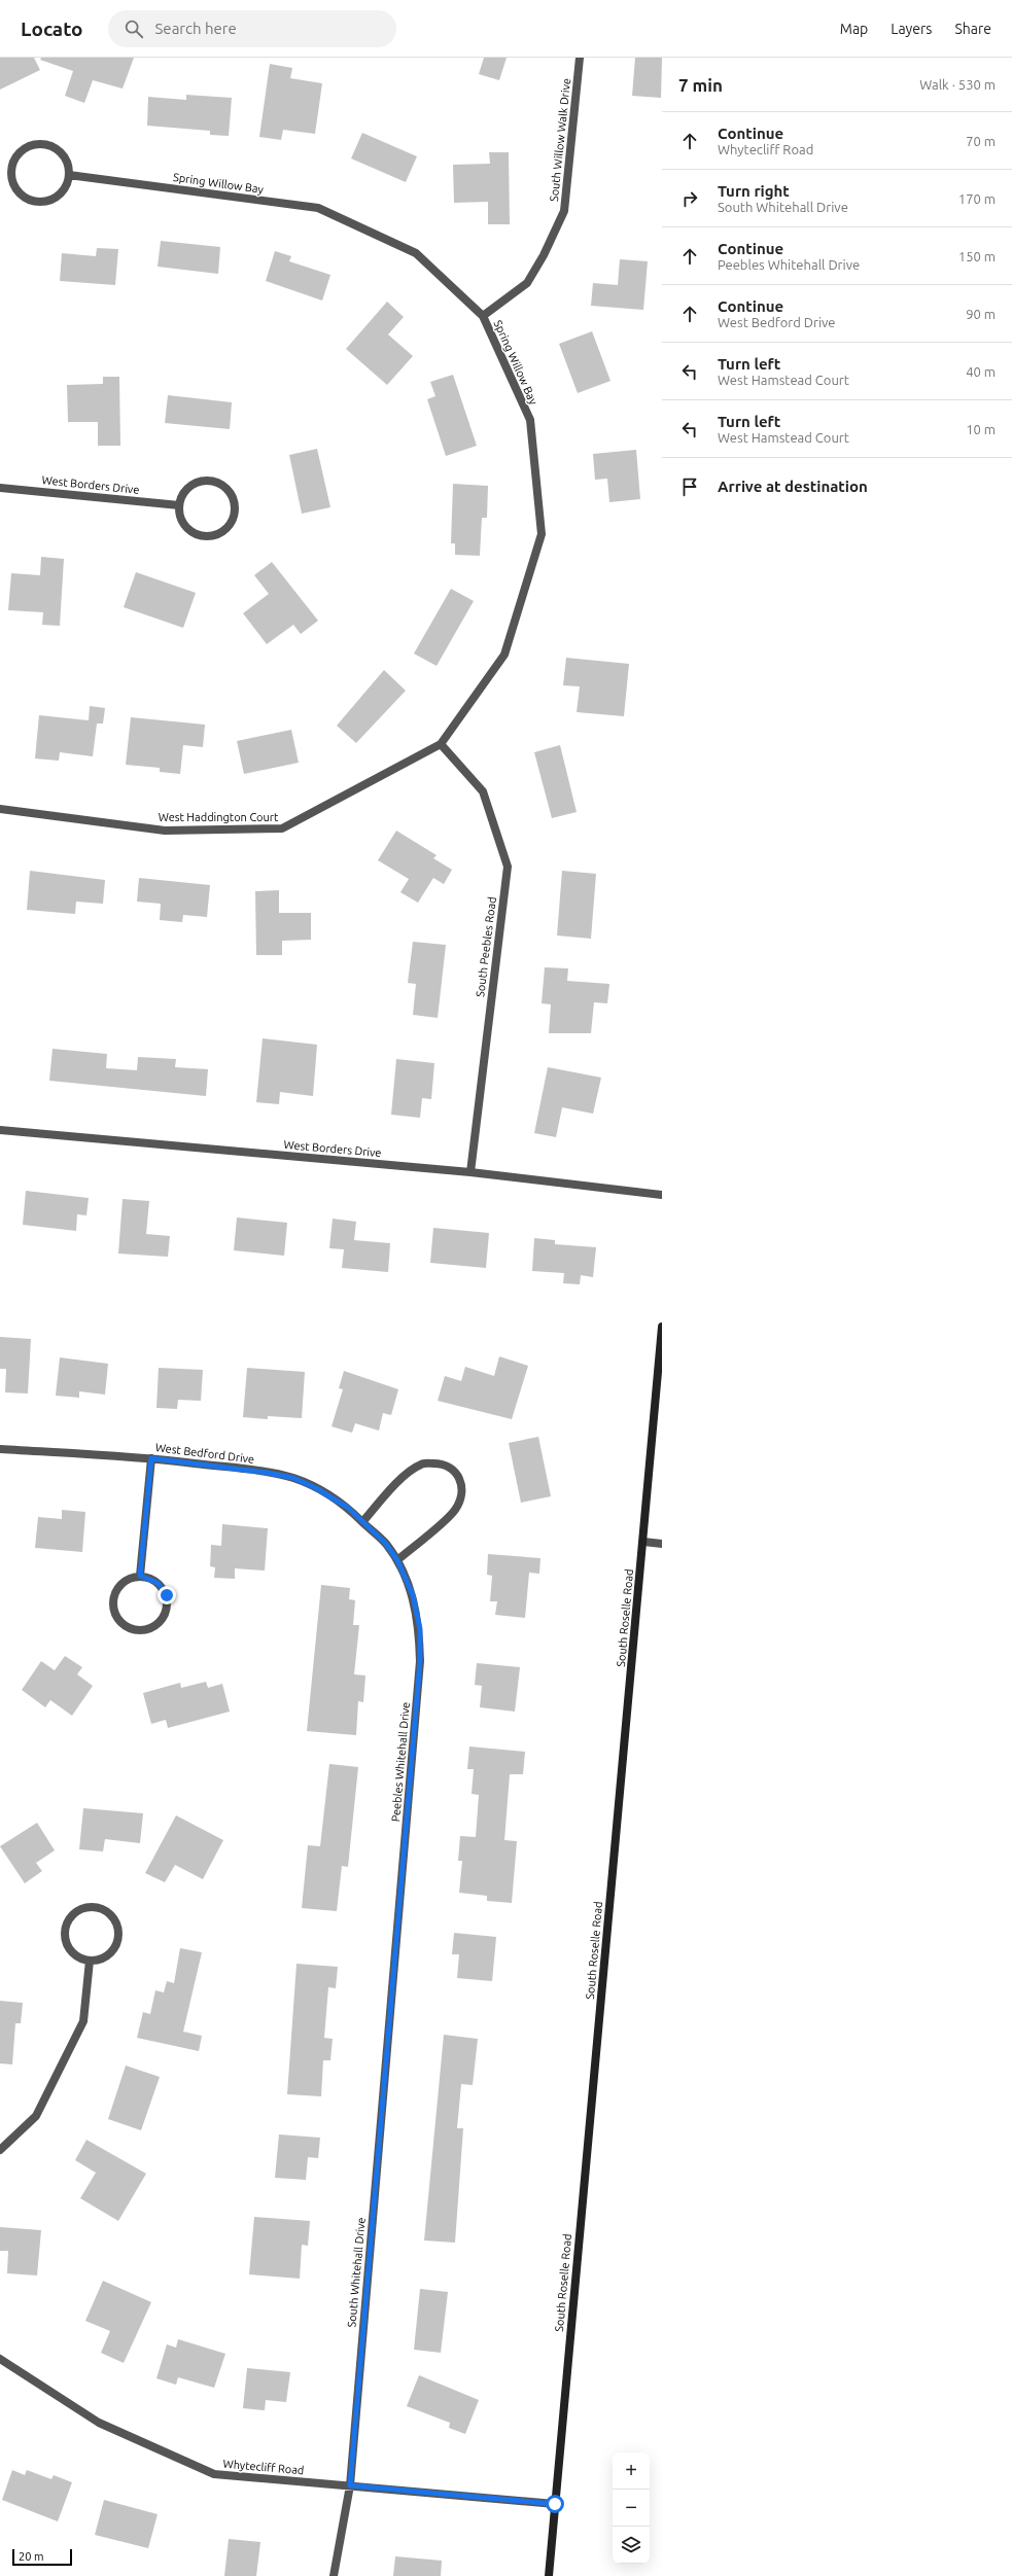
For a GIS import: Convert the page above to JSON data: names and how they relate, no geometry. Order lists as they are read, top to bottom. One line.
{"streets":{"main road":["South Roselle Road"],"street":["South Willow Walk Drive","Spring Willow Bay","West Borders Drive","West Haddington Court","South Peebles Road","West Bedford Drive","Peebles Whitehall Drive","South Whitehall Drive","Whytecliff Road"]},"crossings":[["South Willow Walk Drive","Spring Willow Bay"],["Spring Willow Bay","West Haddington Court"],["Spring Willow Bay","South Peebles Road"],["West Borders Drive","South Peebles Road"],["West Haddington Court","South Peebles Road"],["West Bedford Drive","Peebles Whitehall Drive"],["South Roselle Road","Whytecliff Road"],["Peebles Whitehall Drive","South Whitehall Drive"],["South Whitehall Drive","Whytecliff Road"]],"scale_bar":"20 m","page":{"header":"Locato","search":"Search here","nav":["Map","Layers","Share"],"heading":["7 min","Walk · 530 m"],"list":[["Continue","Whytecliff Road","70 m"],["Turn right","South Whitehall Drive","170 m"],["Continue","Peebles Whitehall Drive","150 m"],["Continue","West Bedford Drive","90 m"],["Turn left","West Hamstead Court","40 m"],["Turn left","West Hamstead Court","10 m"],"Arrive at destination"],"map_buttons":["+","−"],"scale":"20 m"}}
